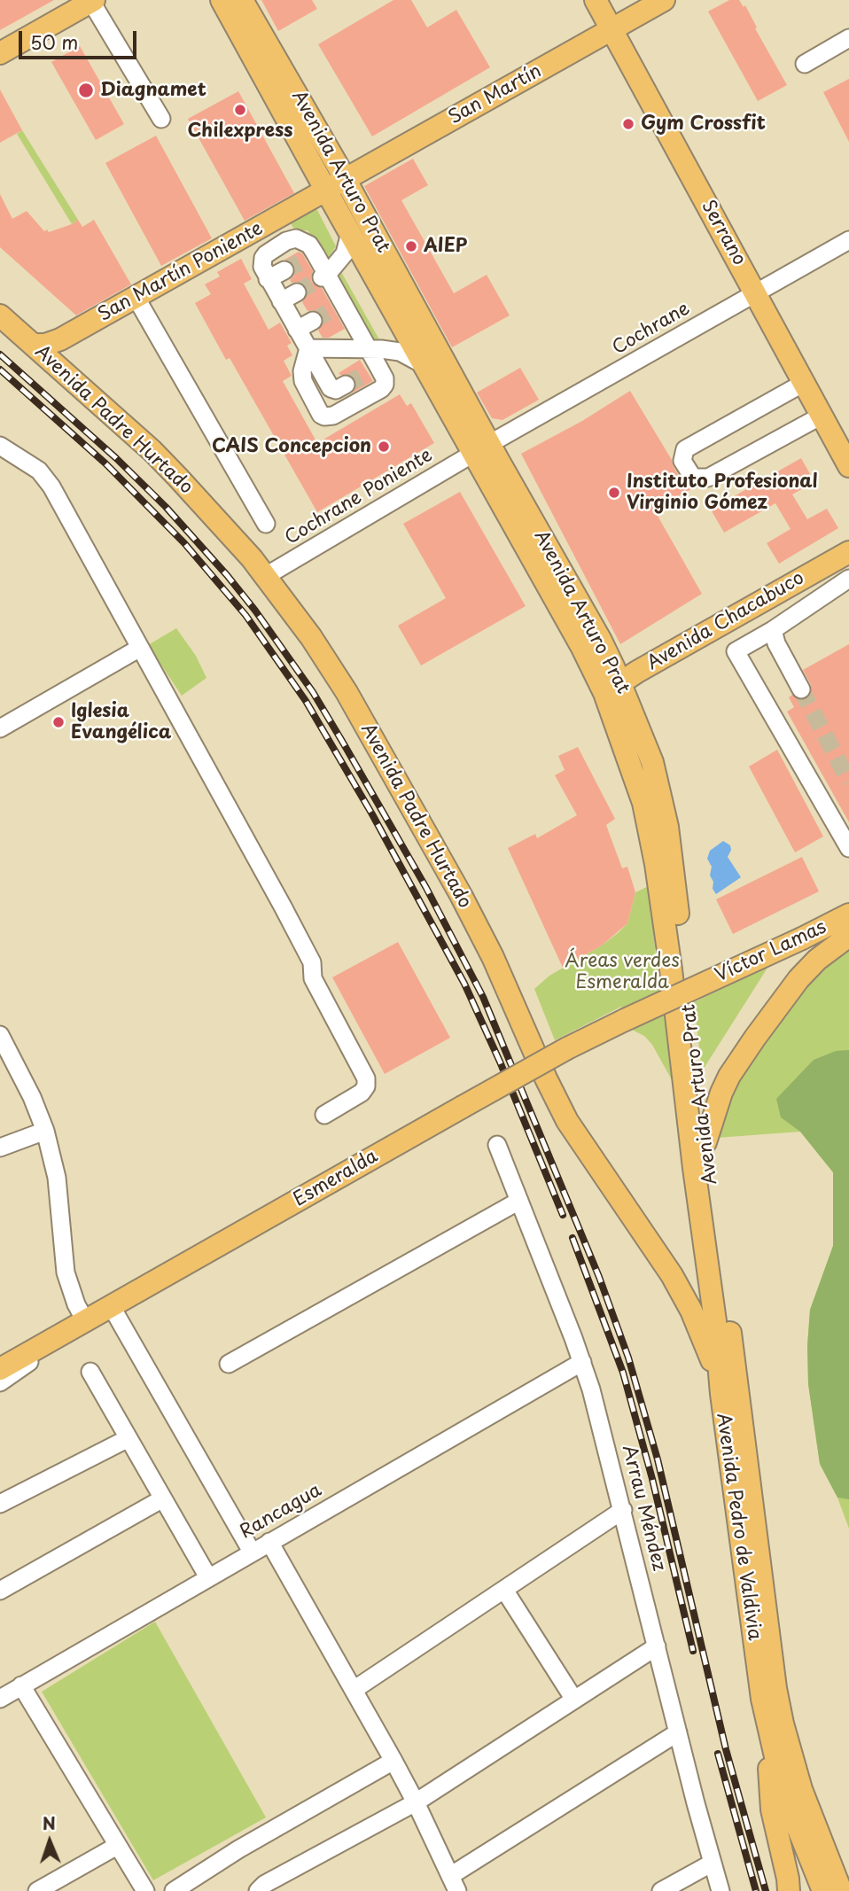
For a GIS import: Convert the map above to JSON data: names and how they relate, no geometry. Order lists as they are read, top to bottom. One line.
{"streets":{"main road":["San Martín","Avenida Arturo Prat","Serrano","San Martín Poniente","Avenida Padre Hurtado","Avenida Chacabuco","Víctor Lamas","Esmeralda","Avenida Pedro de Valdivia"],"street":["Cochrane","Cochrane Poniente","Arrau Méndez","Rancagua"]},"crossings":[["San Martín","Avenida Arturo Prat"],["San Martín","Serrano"],["San Martín","San Martín Poniente"],["Avenida Arturo Prat","San Martín Poniente"],["Avenida Arturo Prat","Cochrane"],["Avenida Arturo Prat","Cochrane Poniente"],["Avenida Arturo Prat","Avenida Chacabuco"],["Avenida Arturo Prat","Avenida Pedro de Valdivia"],["Serrano","Cochrane"],["San Martín Poniente","Avenida Padre Hurtado"],["Cochrane","Cochrane Poniente"],["Avenida Padre Hurtado","Cochrane Poniente"],["Avenida Padre Hurtado","Avenida Pedro de Valdivia"],["Víctor Lamas","Esmeralda"],["Arrau Méndez","Rancagua"]],"parks":["Áreas verdes Esmeralda"],"places":["Diagnamet","Chilexpress","Gym Crossfit","AIEP","CAIS Concepcion","Instituto Profesional Virginio Gómez","Iglesia Evangélica"],"scale_bar":"50 m","north":"top"}
